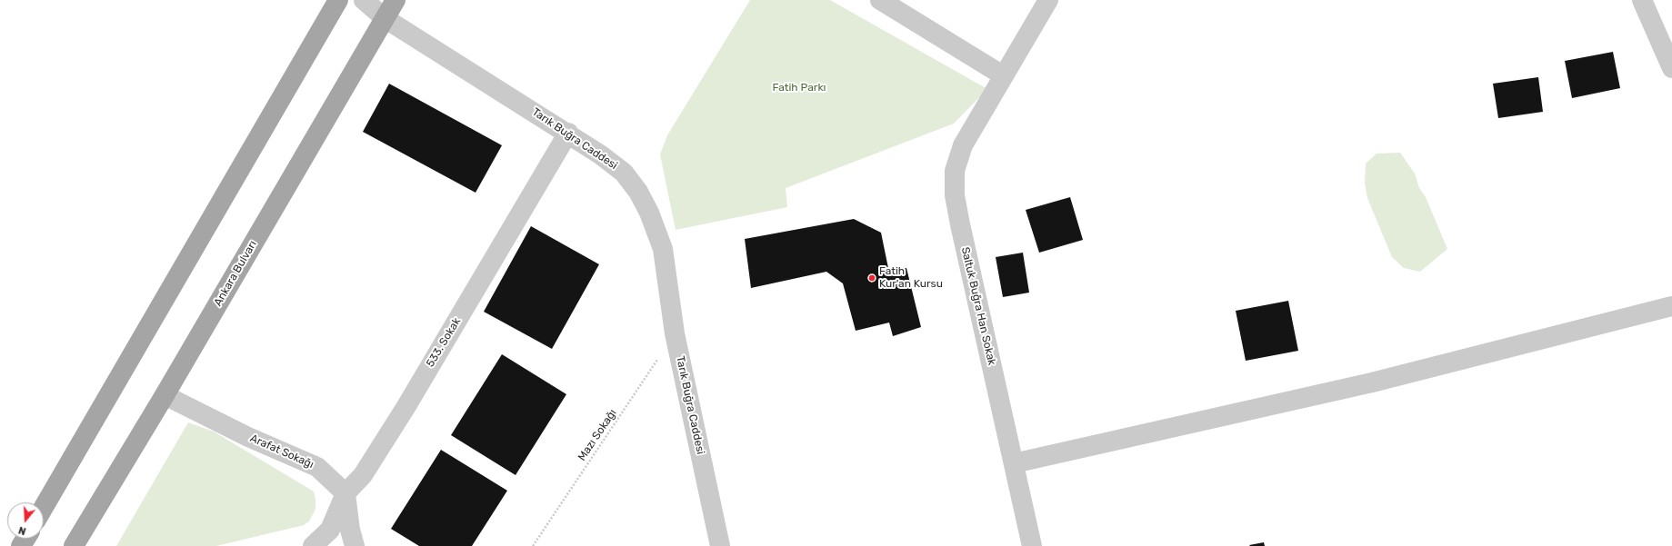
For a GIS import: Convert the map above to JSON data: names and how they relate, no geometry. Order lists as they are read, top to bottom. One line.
{"streets":{"main road":["Ankara Bulvarı"],"street":["Tarık Buğra Caddesi","Saltuk Buğra Han Sokak","533. Sokak","Arafat Sokağı"],"path":["Mazı Sokağı"]},"crossings":[["Tarık Buğra Caddesi","Ankara Bulvarı"],["Tarık Buğra Caddesi","533. Sokak"],["Tarık Buğra Caddesi","Mazı Sokağı"],["Ankara Bulvarı","Arafat Sokağı"],["533. Sokak","Arafat Sokağı"]],"parks":["Fatih Parkı"],"places":["Fatih Kur'an Kursu"],"north":"bottom"}
